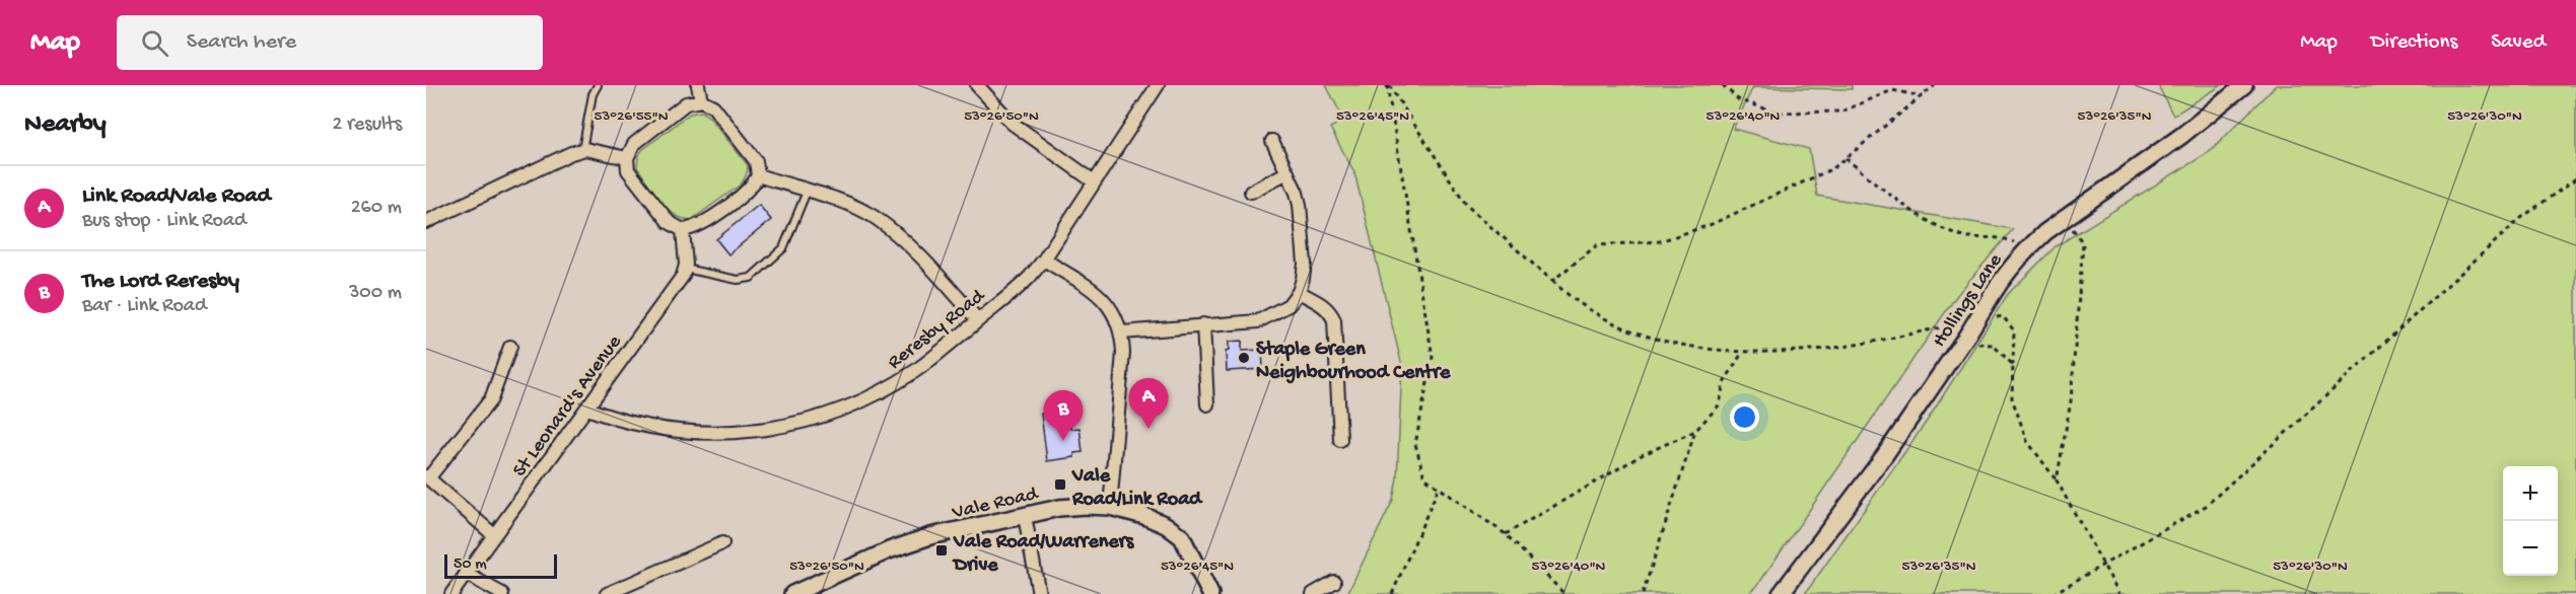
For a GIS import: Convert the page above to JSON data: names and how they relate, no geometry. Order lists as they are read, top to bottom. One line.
{"streets":{"street":["Hollings Lane","Reresby Road","St Leonard's Avenue","Vale Road"]},"crossings":[["Reresby Road","St Leonard's Avenue"]],"places":{"other":["Staple Green Neighbourhood Centre"],"transit":["Vale Road/Link Road","Vale Road/Warreners Drive"]},"scale_bar":"50 m","page":{"header":"Map","search":"Search here","nav":["Map","Directions","Saved"],"heading":["Nearby","2 results"],"list":[{"mark":"A","name":"Link Road/Vale Road","note":"Bus stop · Link Road","value":"260 m"},{"mark":"B","name":"The Lord Reresby","note":"Bar · Link Road","value":"300 m"}],"pins":["A","B"],"map_buttons":["+","−"],"scale":"50 m"},"coordinates":["53°26'55\"N","53°26'50\"N","53°26'45\"N","53°26'40\"N","53°26'35\"N","53°26'30\"N"]}
